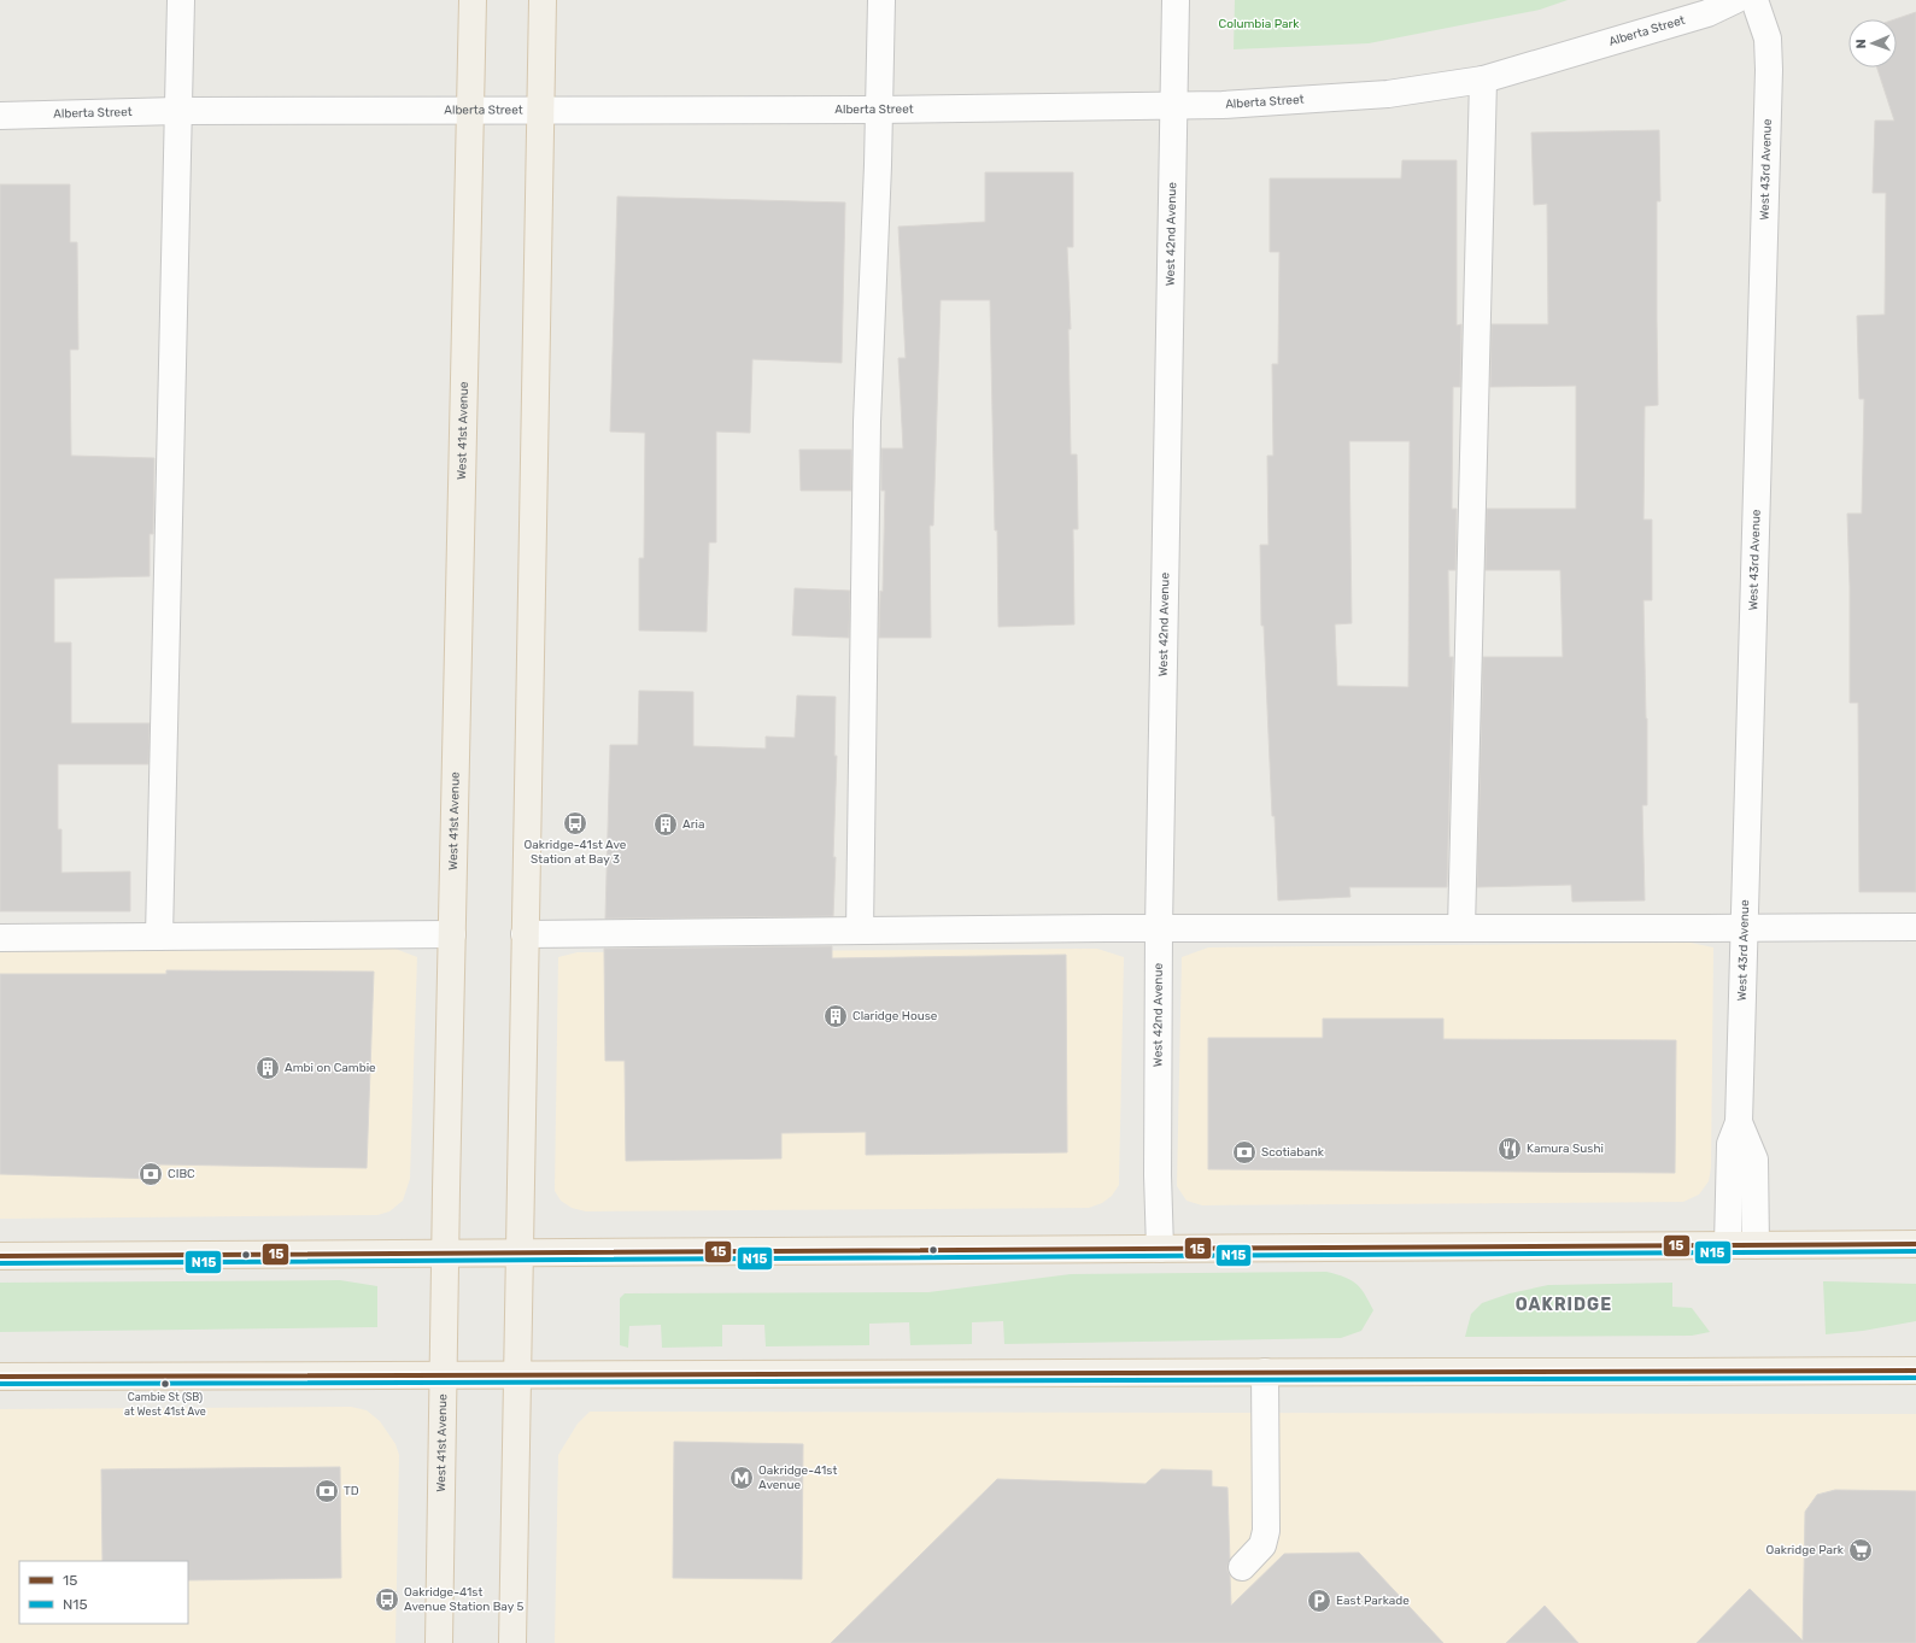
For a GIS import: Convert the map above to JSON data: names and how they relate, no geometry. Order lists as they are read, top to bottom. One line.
{"streets":{"main road":["West 41st Avenue"],"street":["Alberta Street","West 43rd Avenue","West 42nd Avenue"]},"crossings":[["Alberta Street","West 42nd Avenue"],["Alberta Street","West 41st Avenue"]],"districts":["OAKRIDGE"],"parks":["Columbia Park"],"places":{"bus stop":["Oakridge-41st Ave Station at Bay 3","Oakridge-41st Avenue Station Bay 5"],"building":["Aria","Claridge House","Ambi on Cambie"],"restaurant":["Kamura Sushi"],"bank":["Scotiabank","CIBC","TD"],"other":["Cambie St (SB) at West 41st Ave"],"metro station":["Oakridge-41st Avenue"],"supermarket":["Oakridge Park"],"parking":["East Parkade"]},"lines":["transit line 15","transit line N15"],"legend":["15","N15"],"north":"left"}
